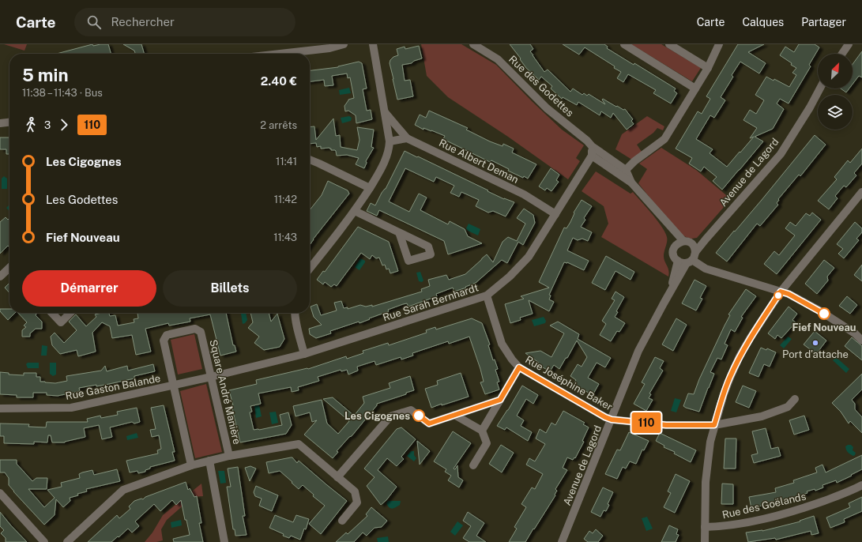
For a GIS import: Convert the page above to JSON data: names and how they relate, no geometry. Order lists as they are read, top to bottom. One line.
{"streets":{"street":["Rue des Godettes","Rue Albert Deman","Avenue de Lagord","Rue Sarah Bernhardt","Rue Joséphine Baker","Rue Gaston Balande","Square André Manière","Rue des Goëlands"]},"crossings":[["Rue Albert Deman","Rue Sarah Bernhardt"],["Avenue de Lagord","Rue Joséphine Baker"],["Rue Sarah Bernhardt","Rue Joséphine Baker"],["Rue Sarah Bernhardt","Rue Gaston Balande"],["Rue Sarah Bernhardt","Square André Manière"],["Rue Gaston Balande","Square André Manière"]],"places":["Fief Nouveau","Port d'attache","Les Cigognes"],"lines":["bus line 110"],"north":"top right","page":{"header":"Carte","search":"Rechercher","nav":["Carte","Calques","Partager"],"on_map":"110","heading":["5 min","11:38 – 11:43 · Bus","2.40 €"],"legs":["3","110","2 arrêts"],"list":[{"name":"Les Cigognes","value":"11:41"},{"name":"Les Godettes","value":"11:42"},{"name":"Fief Nouveau","value":"11:43"}],"buttons":["Démarrer","Billets"]}}
